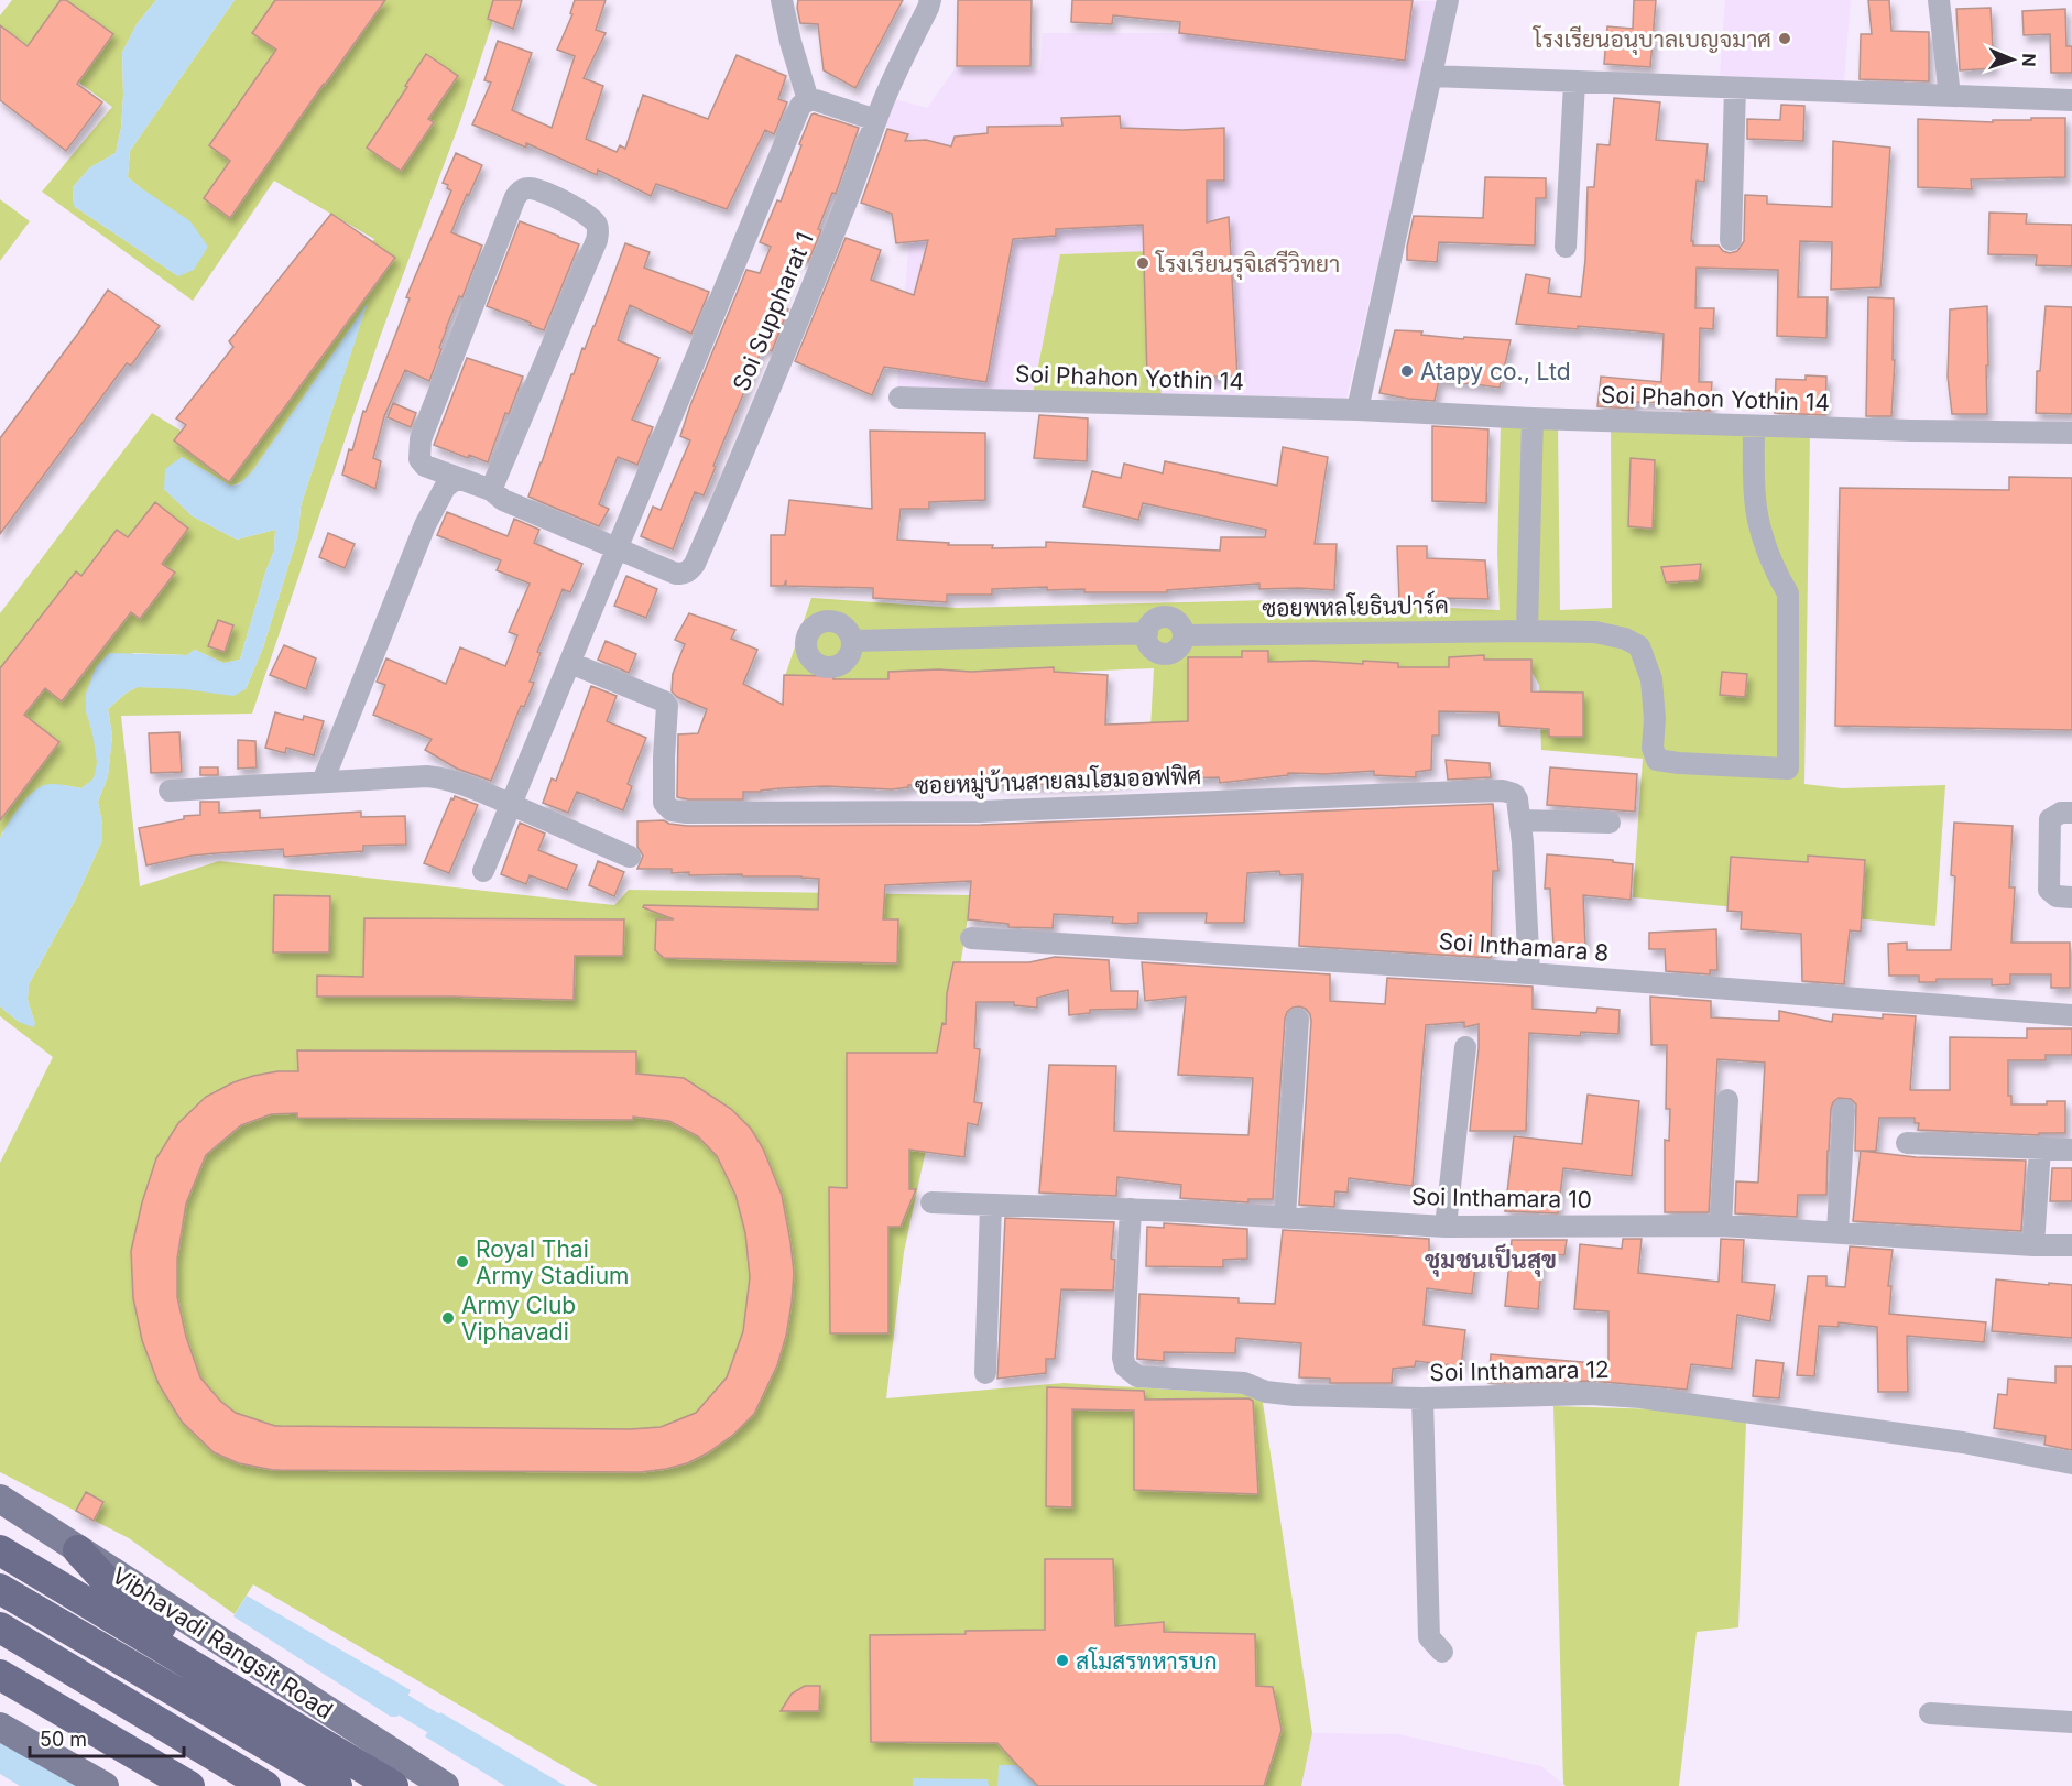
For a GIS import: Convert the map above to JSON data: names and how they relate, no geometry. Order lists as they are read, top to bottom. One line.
{"streets":{"highway":["Vibhavadi Rangsit Road"],"street":["Soi Suppharat 1","Soi Phahon Yothin 14","ซอยพหลโยธินปาร์ค","ซอยหมู่บ้านสายลมโฮมออฟฟิศ","Soi Inthamara 8","Soi Inthamara 10","Soi Inthamara 12"]},"crossings":[["Soi Phahon Yothin 14","ซอยพหลโยธินปาร์ค"],["ซอยหมู่บ้านสายลมโฮมออฟฟิศ","Soi Inthamara 8"],["Soi Inthamara 10","Soi Inthamara 12"]],"districts":["ชุมชนเป็นสุข"],"places":["โรงเรียนอนุบาลเบญจมาศ","โรงเรียนรุจิเสรีวิทยา","Atapy co., Ltd","Royal Thai Army Stadium","Army Club Viphavadi","สโมสรทหารบก"],"scale_bar":"50 m","north":"right"}
